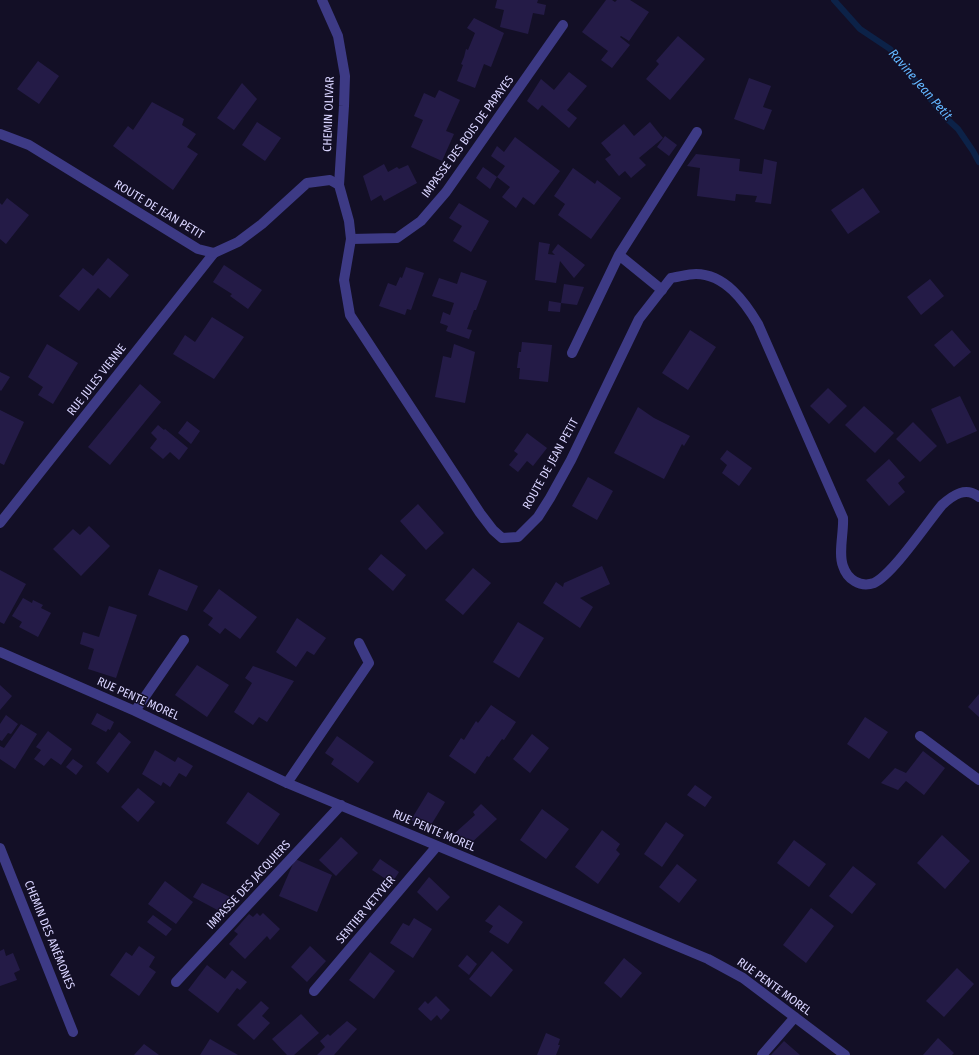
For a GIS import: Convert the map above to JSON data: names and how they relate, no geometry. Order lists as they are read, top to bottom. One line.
{"streets":{"street":["CHEMIN OLIVAR","IMPASSE DES BOIS DE PAPAYES","ROUTE DE JEAN PETIT","RUE JULES VIENNE","RUE PENTE MOREL","IMPASSE DES JACQUIERS","SENTIER VETYVER","CHEMIN DES ANÉMONES"]},"crossings":[["CHEMIN OLIVAR","ROUTE DE JEAN PETIT"],["IMPASSE DES BOIS DE PAPAYES","ROUTE DE JEAN PETIT"],["ROUTE DE JEAN PETIT","RUE JULES VIENNE"],["RUE PENTE MOREL","IMPASSE DES JACQUIERS"],["RUE PENTE MOREL","SENTIER VETYVER"]],"water":["Ravine Jean Petit"]}
